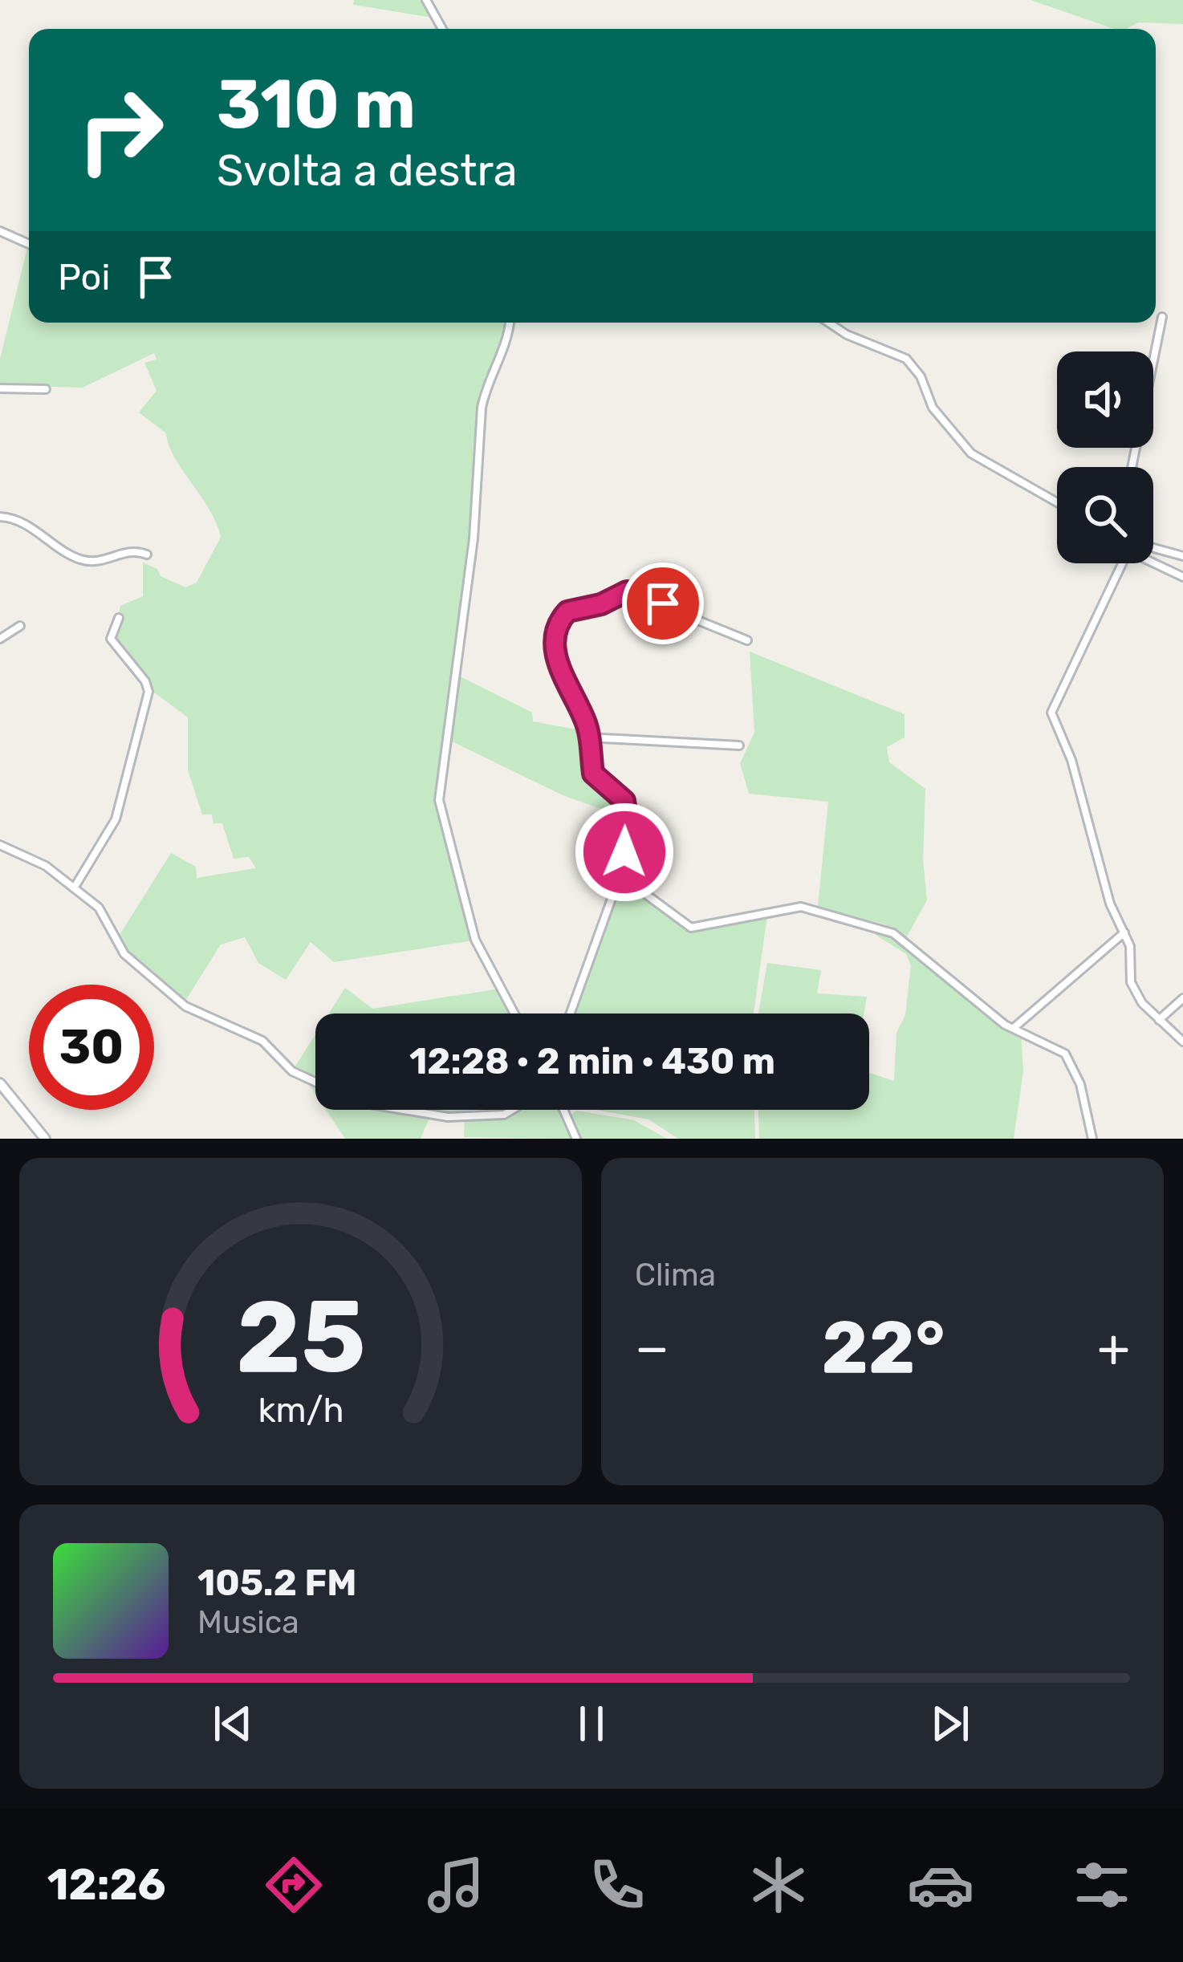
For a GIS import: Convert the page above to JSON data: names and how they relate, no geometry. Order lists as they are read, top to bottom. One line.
{"page":{"turn":["310 m","Svolta a destra"],"then":"Poi","limit":"30","trip":"12:28 · 2 min · 430 m","tile":"Clima","heat":["−","22°","+"],"song":["105.2 FM","Musica"],"tabs":"12:26","gauge":["25","km/h"]}}
